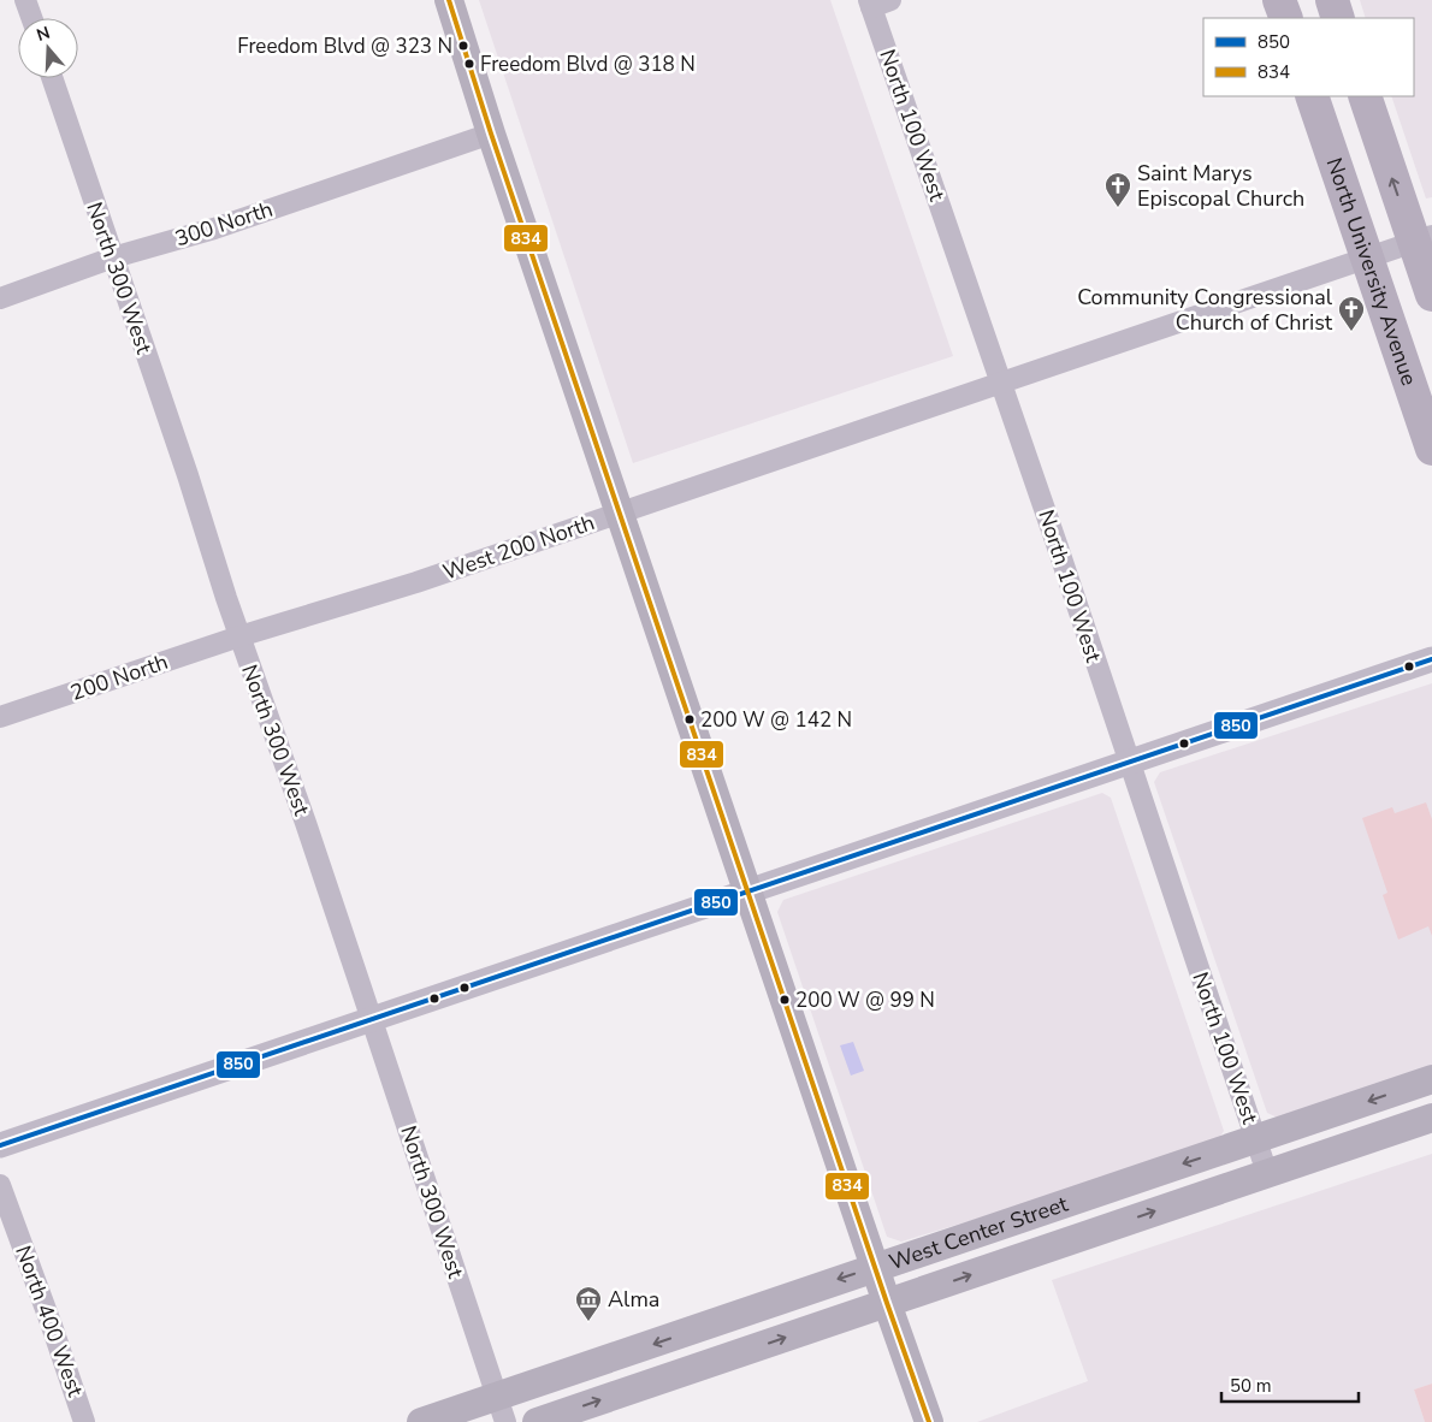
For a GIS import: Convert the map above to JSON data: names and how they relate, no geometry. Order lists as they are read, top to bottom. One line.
{"streets":{"highway":["North University Avenue"],"main road":["West Center Street"],"street":["North 100 West","300 North","North 300 West","West 200 North","200 North","North 400 West"]},"crossings":[["North 100 West","West 200 North"],["North 100 West","West Center Street"],["300 North","North 300 West"],["North 300 West","West 200 North"],["North 300 West","200 North"],["North 300 West","West Center Street"],["West 200 North","200 North"]],"places":{"other":["Freedom Blvd @ 323 N","Freedom Blvd @ 318 N","200 W @ 142 N","200 W @ 99 N"],"church":["Saint Marys Episcopal Church","Community Congressional Church of Christ"],"museum":["Alma"]},"lines":["transit line 834","transit line 850"],"legend":["850","834"],"scale_bar":"50 m","north":"top"}
